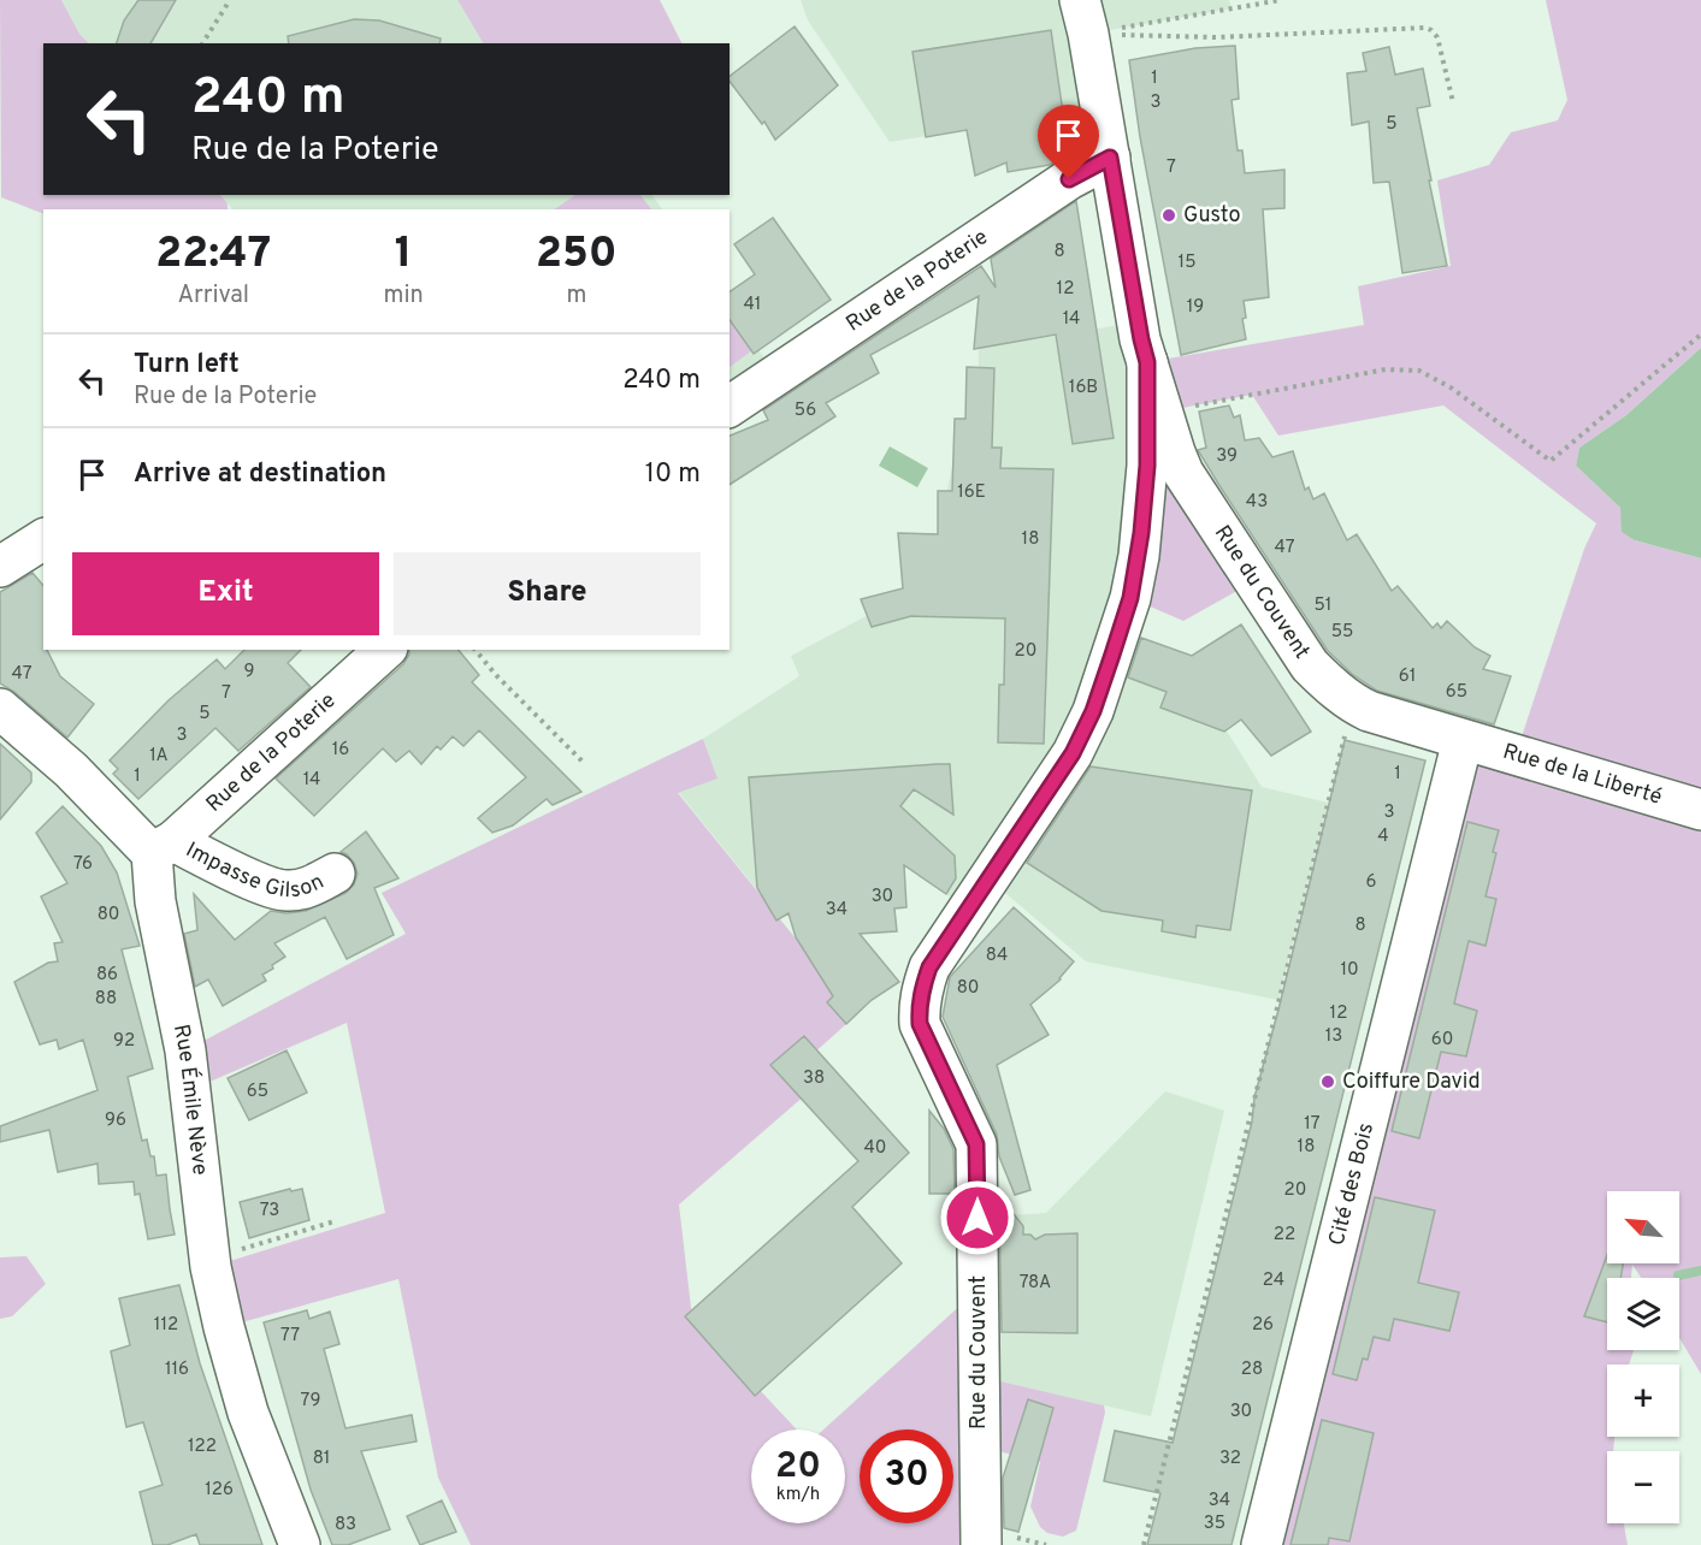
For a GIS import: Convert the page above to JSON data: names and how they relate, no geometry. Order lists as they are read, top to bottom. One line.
{"streets":{"street":["Rue de la Poterie","Rue du Couvent","Rue de la Liberté","Impasse Gilson","Rue Émile Nève","Cité des Bois"]},"crossings":[["Rue de la Poterie","Rue du Couvent"],["Rue de la Poterie","Impasse Gilson"],["Rue de la Poterie","Rue Émile Nève"],["Rue du Couvent","Rue de la Liberté"],["Rue du Couvent","Cité des Bois"],["Rue de la Liberté","Cité des Bois"],["Impasse Gilson","Rue Émile Nève"]],"places":["Gusto","Coiffure David"],"house_numbers":["1","3","5","7","8","15","12","41","19","14","16B","56","39","16E","43","18","47","51","55","20","9","47","61","65","7","5","3","16","1A","1","1","14","3","4","76","6","30","34","80","8","84","10","86","80","88","12","13","60","92","38","65","96","17","18","40","20","73","22","24","78A","112","26","77","116","28","79","30","122","81","32","126","34","35","83"],"north":"top left","page":{"turn":["240 m","Rue de la Poterie"],"eta":["22:47","Arrival","1","min","250","m"],"list":[{"name":"Turn left","note":"Rue de la Poterie","value":"240 m"},{"name":"Arrive at destination","value":"10 m"}],"buttons":["Exit","Share"],"map_buttons":["+","−"],"speed":"20 km/h","limit":"30"}}
